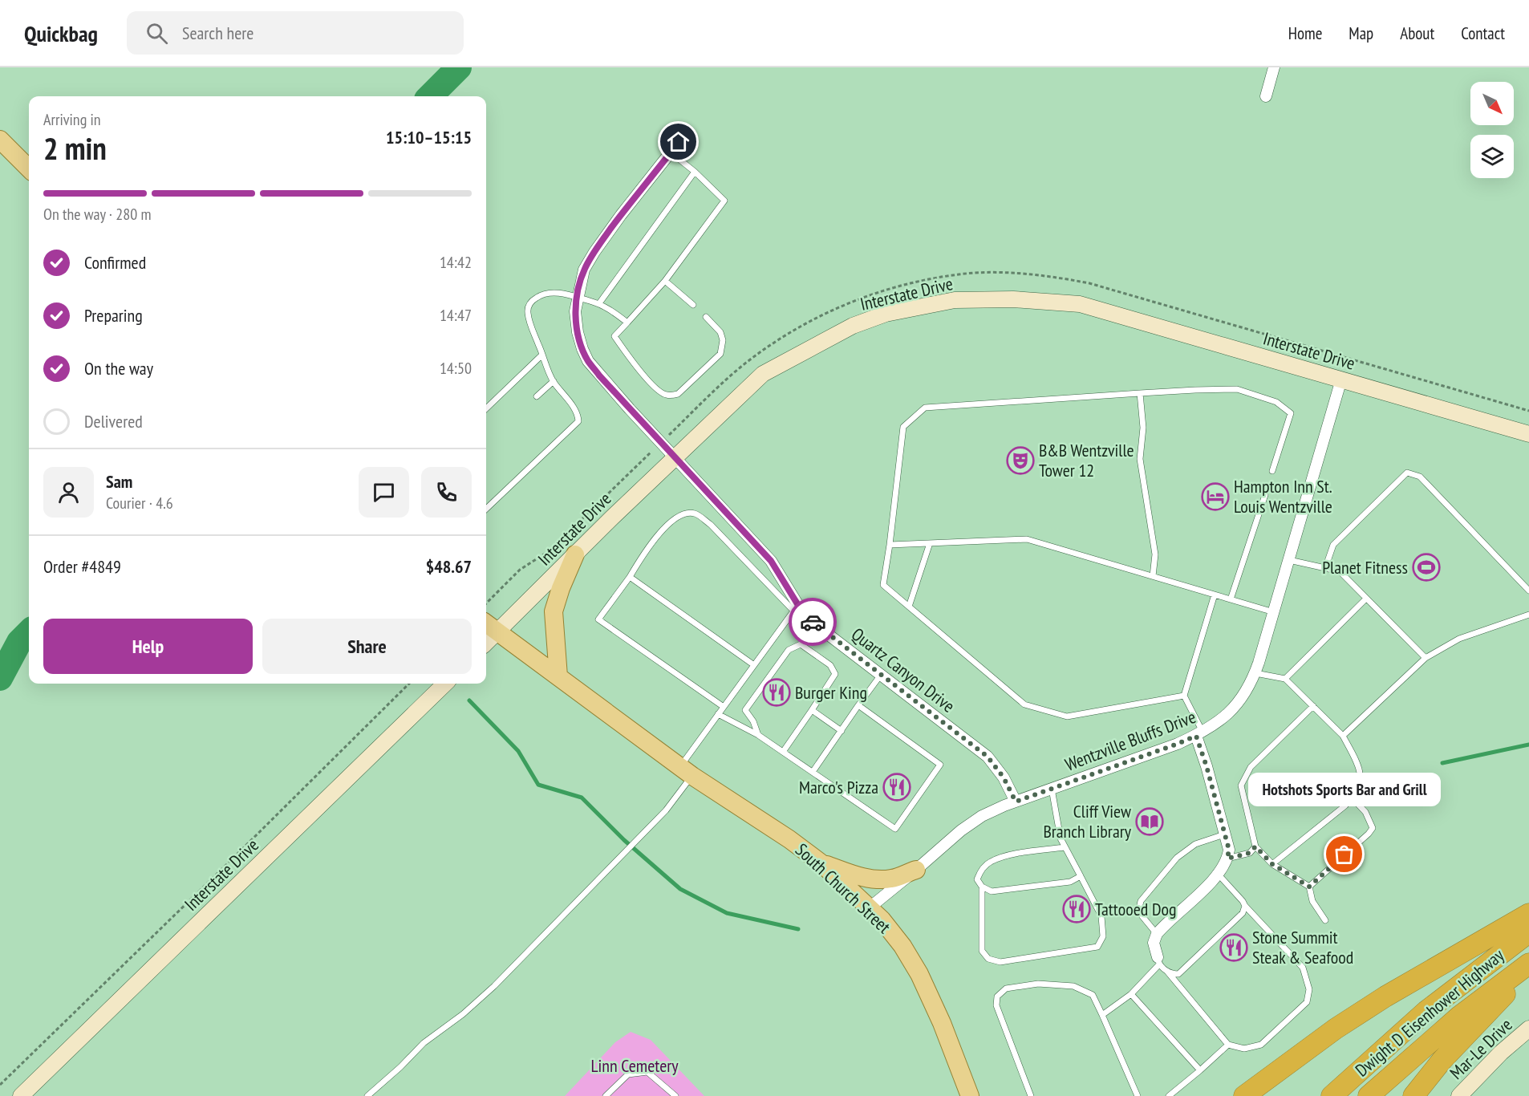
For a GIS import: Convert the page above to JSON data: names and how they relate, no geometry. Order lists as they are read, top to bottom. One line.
{"streets":{"highway":["Dwight D Eisenhower Highway"],"main road":["Interstate Drive","South Church Street","Mar-Le Drive"],"street":["Quartz Canyon Drive","Wentzville Bluffs Drive"]},"crossings":[["Interstate Drive","Quartz Canyon Drive"],["Interstate Drive","Wentzville Bluffs Drive"],["Interstate Drive","South Church Street"],["Quartz Canyon Drive","Wentzville Bluffs Drive"],["Wentzville Bluffs Drive","South Church Street"]],"parks":["Linn Cemetery"],"places":{"theatre":["B&B Wentzville Tower 12"],"hotel":["Hampton Inn St. Louis Wentzville"],"sports":["Planet Fitness"],"restaurant":["Burger King","Marco's Pizza","Tattooed Dog","Stone Summit Steak & Seafood"],"library":["Cliff View Branch Library"],"other":["Hotshots Sports Bar and Grill"]},"north":"bottom right","page":{"header":"Quickbag","search":"Search here","nav":["Home","Map","About","Contact"],"heading":["2 min","Arriving in","15:10–15:15"],"panel":["Sam","Courier · 4.6","Order #4849","$48.67"],"bar":"On the way · 280 m","list":[["Confirmed","14:42"],["Preparing","14:47"],["On the way","14:50"],"Delivered"],"buttons":["Help","Share"],"bubble":"Hotshots Sports Bar and Grill"}}
